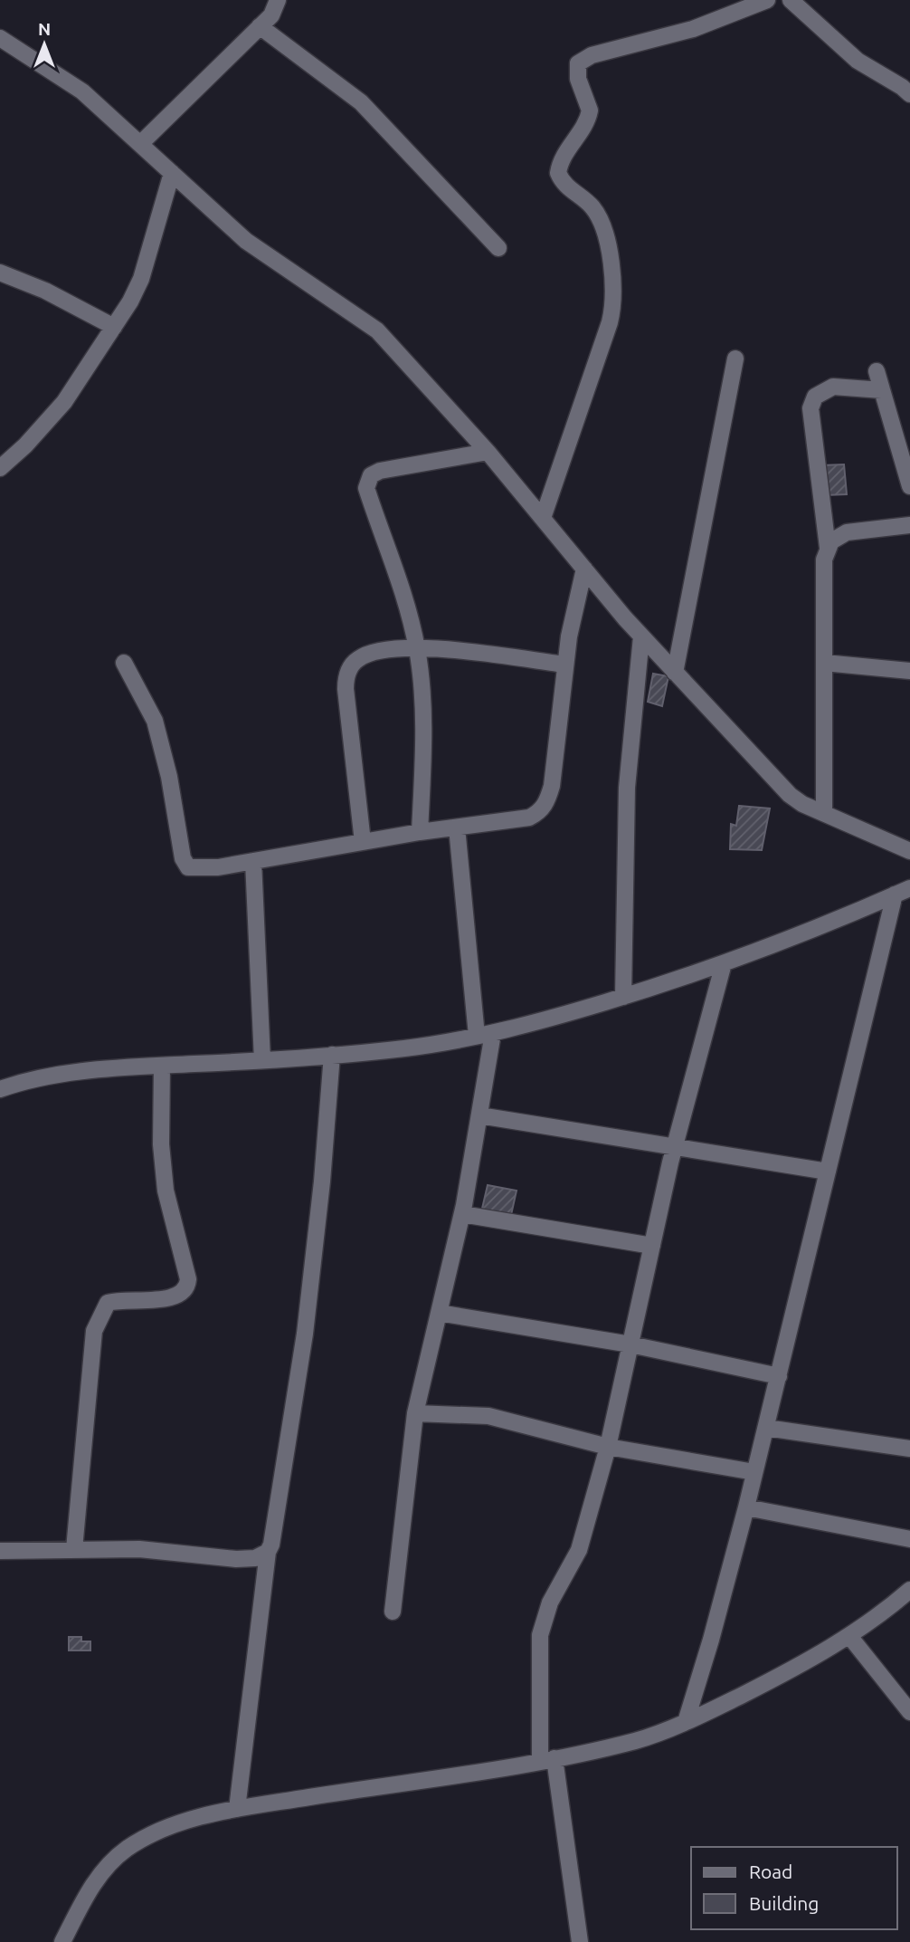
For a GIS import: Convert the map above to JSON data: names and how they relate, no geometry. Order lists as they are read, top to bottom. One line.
{"legend":["Road","Building"],"north":"top"}
